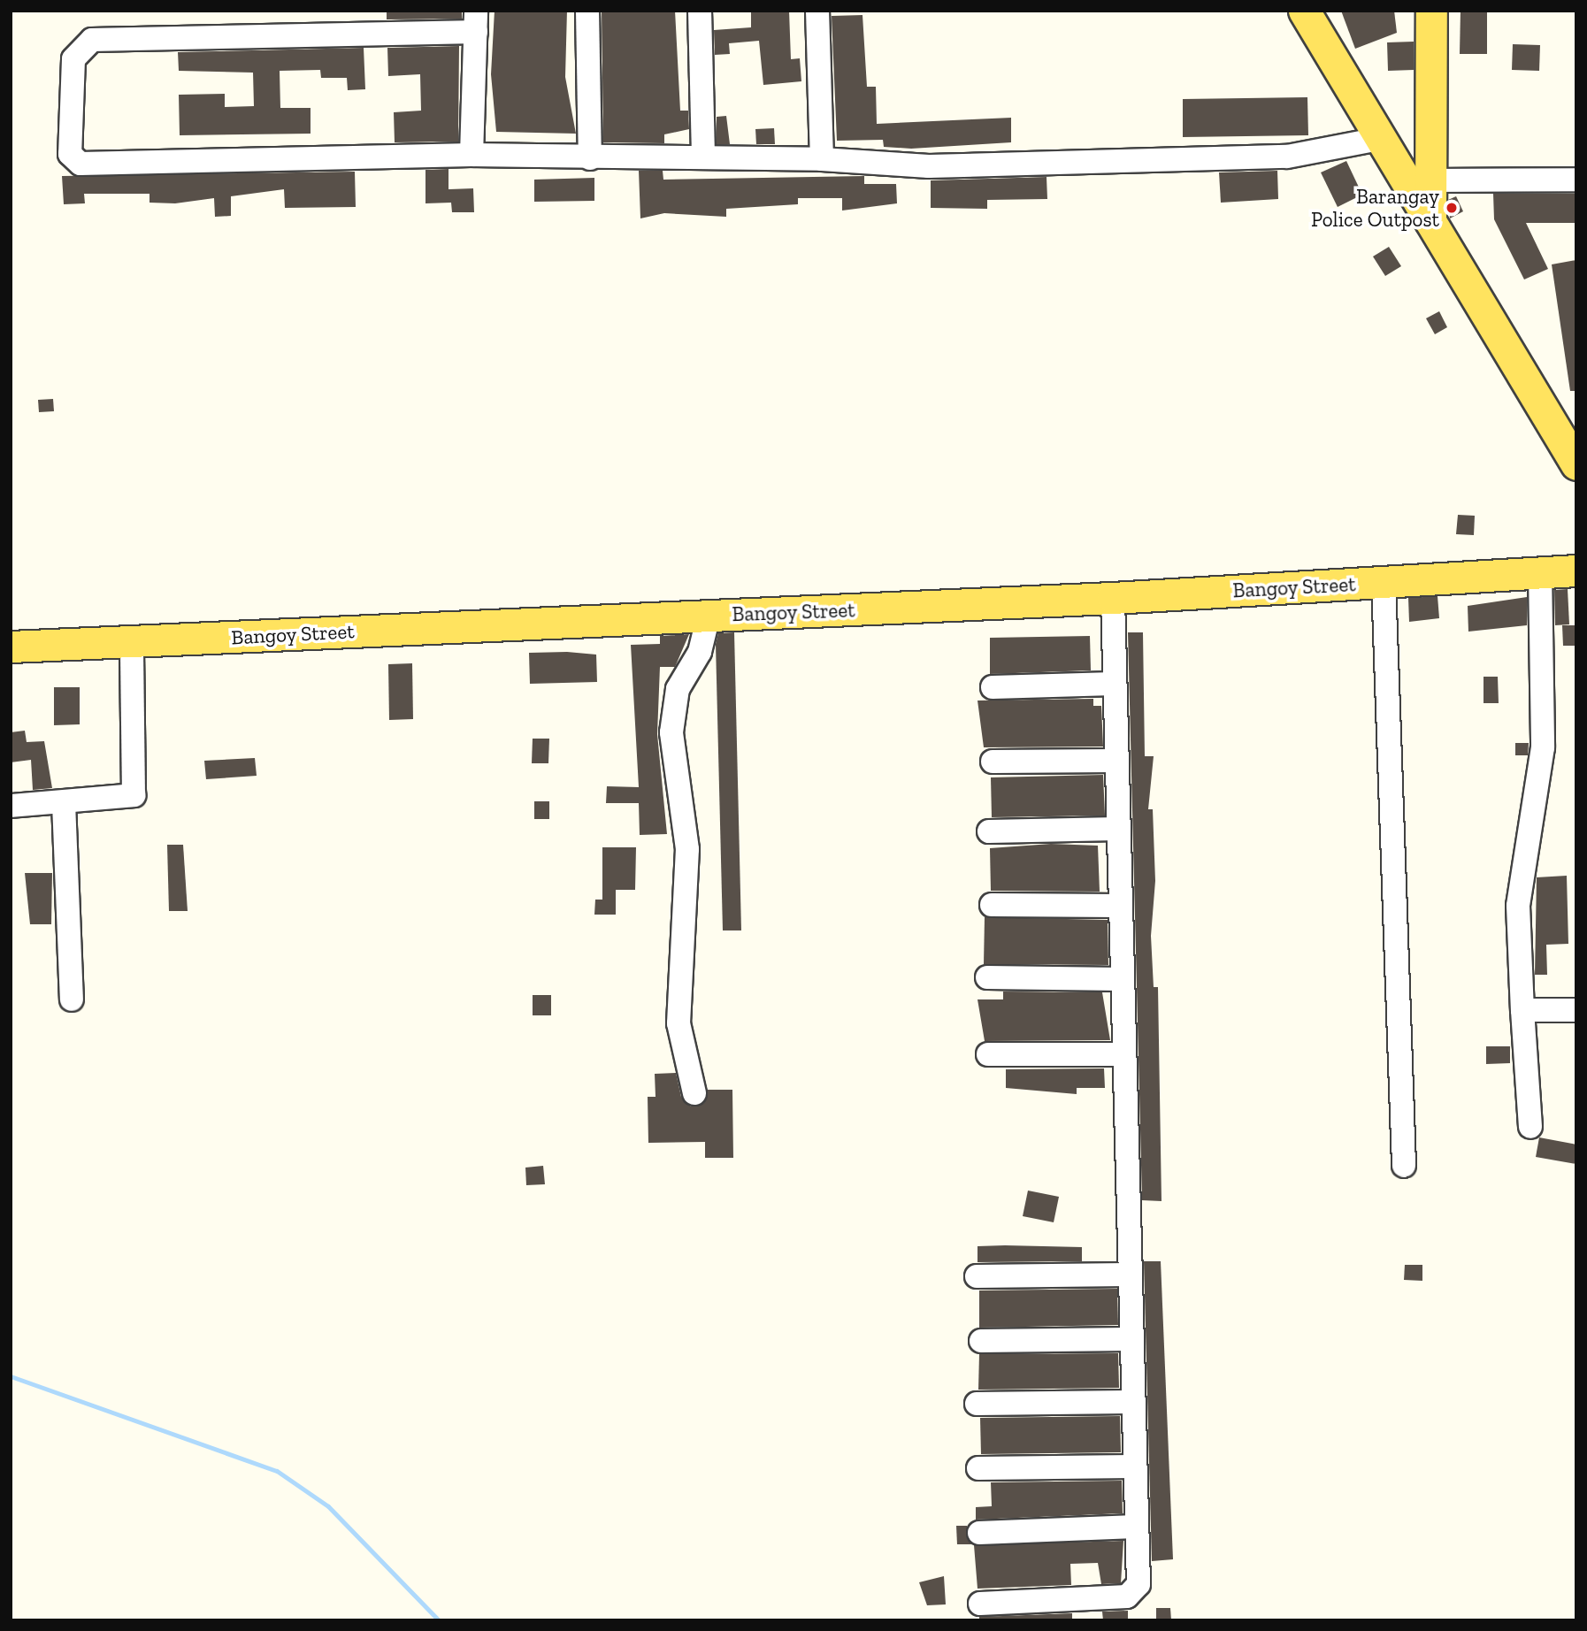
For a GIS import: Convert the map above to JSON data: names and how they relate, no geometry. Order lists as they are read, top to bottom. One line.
{"streets":{"main road":["Bangoy Street"]},"places":["Barangay Police Outpost"]}
